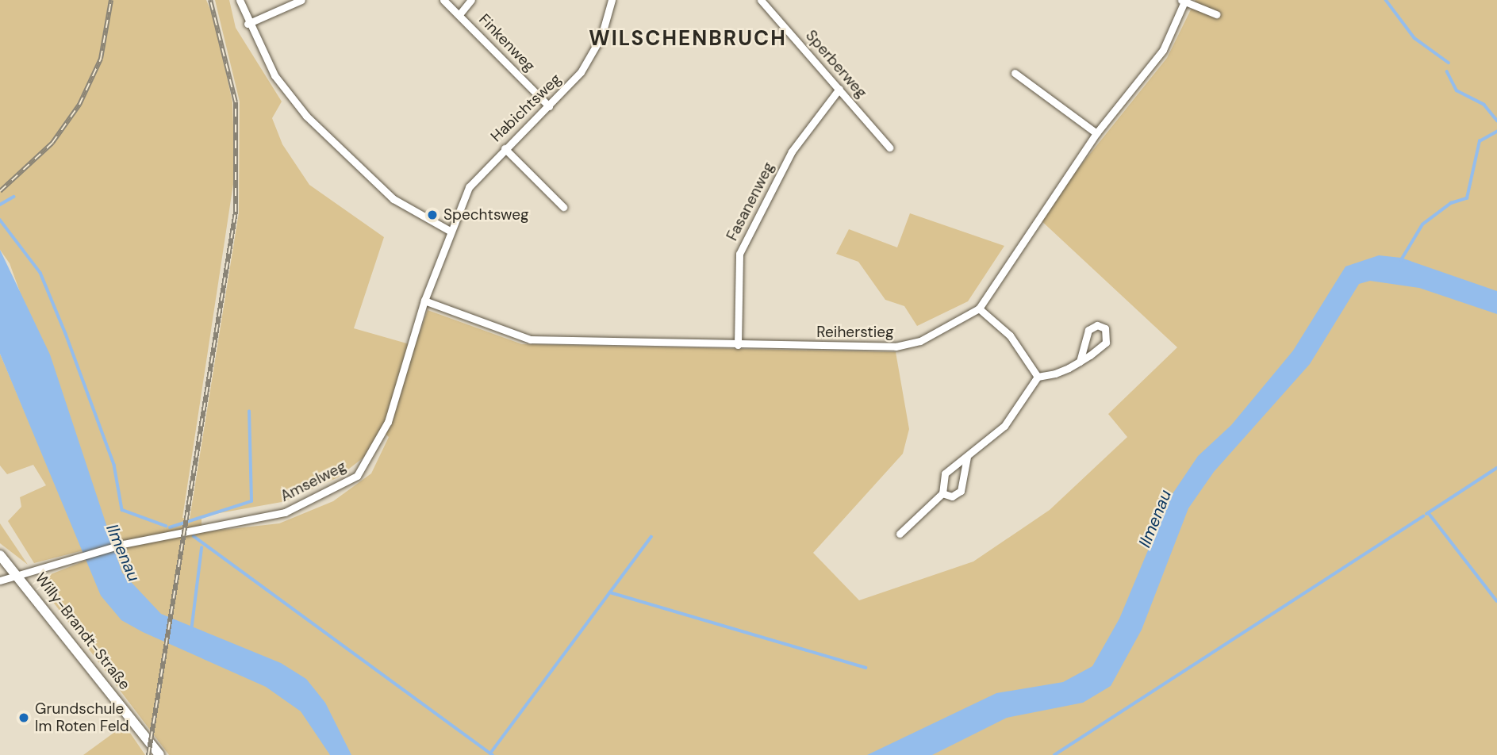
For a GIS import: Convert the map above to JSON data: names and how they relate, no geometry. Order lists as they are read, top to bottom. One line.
{"streets":{"main road":["Willy-Brandt-Straße"],"street":["Finkenweg","Sperberweg","Habichtsweg","Fasanenweg","Reiherstieg","Amselweg"]},"crossings":[["Finkenweg","Habichtsweg"],["Sperberweg","Fasanenweg"],["Habichtsweg","Amselweg"],["Fasanenweg","Reiherstieg"],["Reiherstieg","Amselweg"],["Amselweg","Willy-Brandt-Straße"]],"districts":["WILSCHENBRUCH"],"water":["Ilmenau"],"places":["Spechtsweg","Grundschule Im Roten Feld"]}
